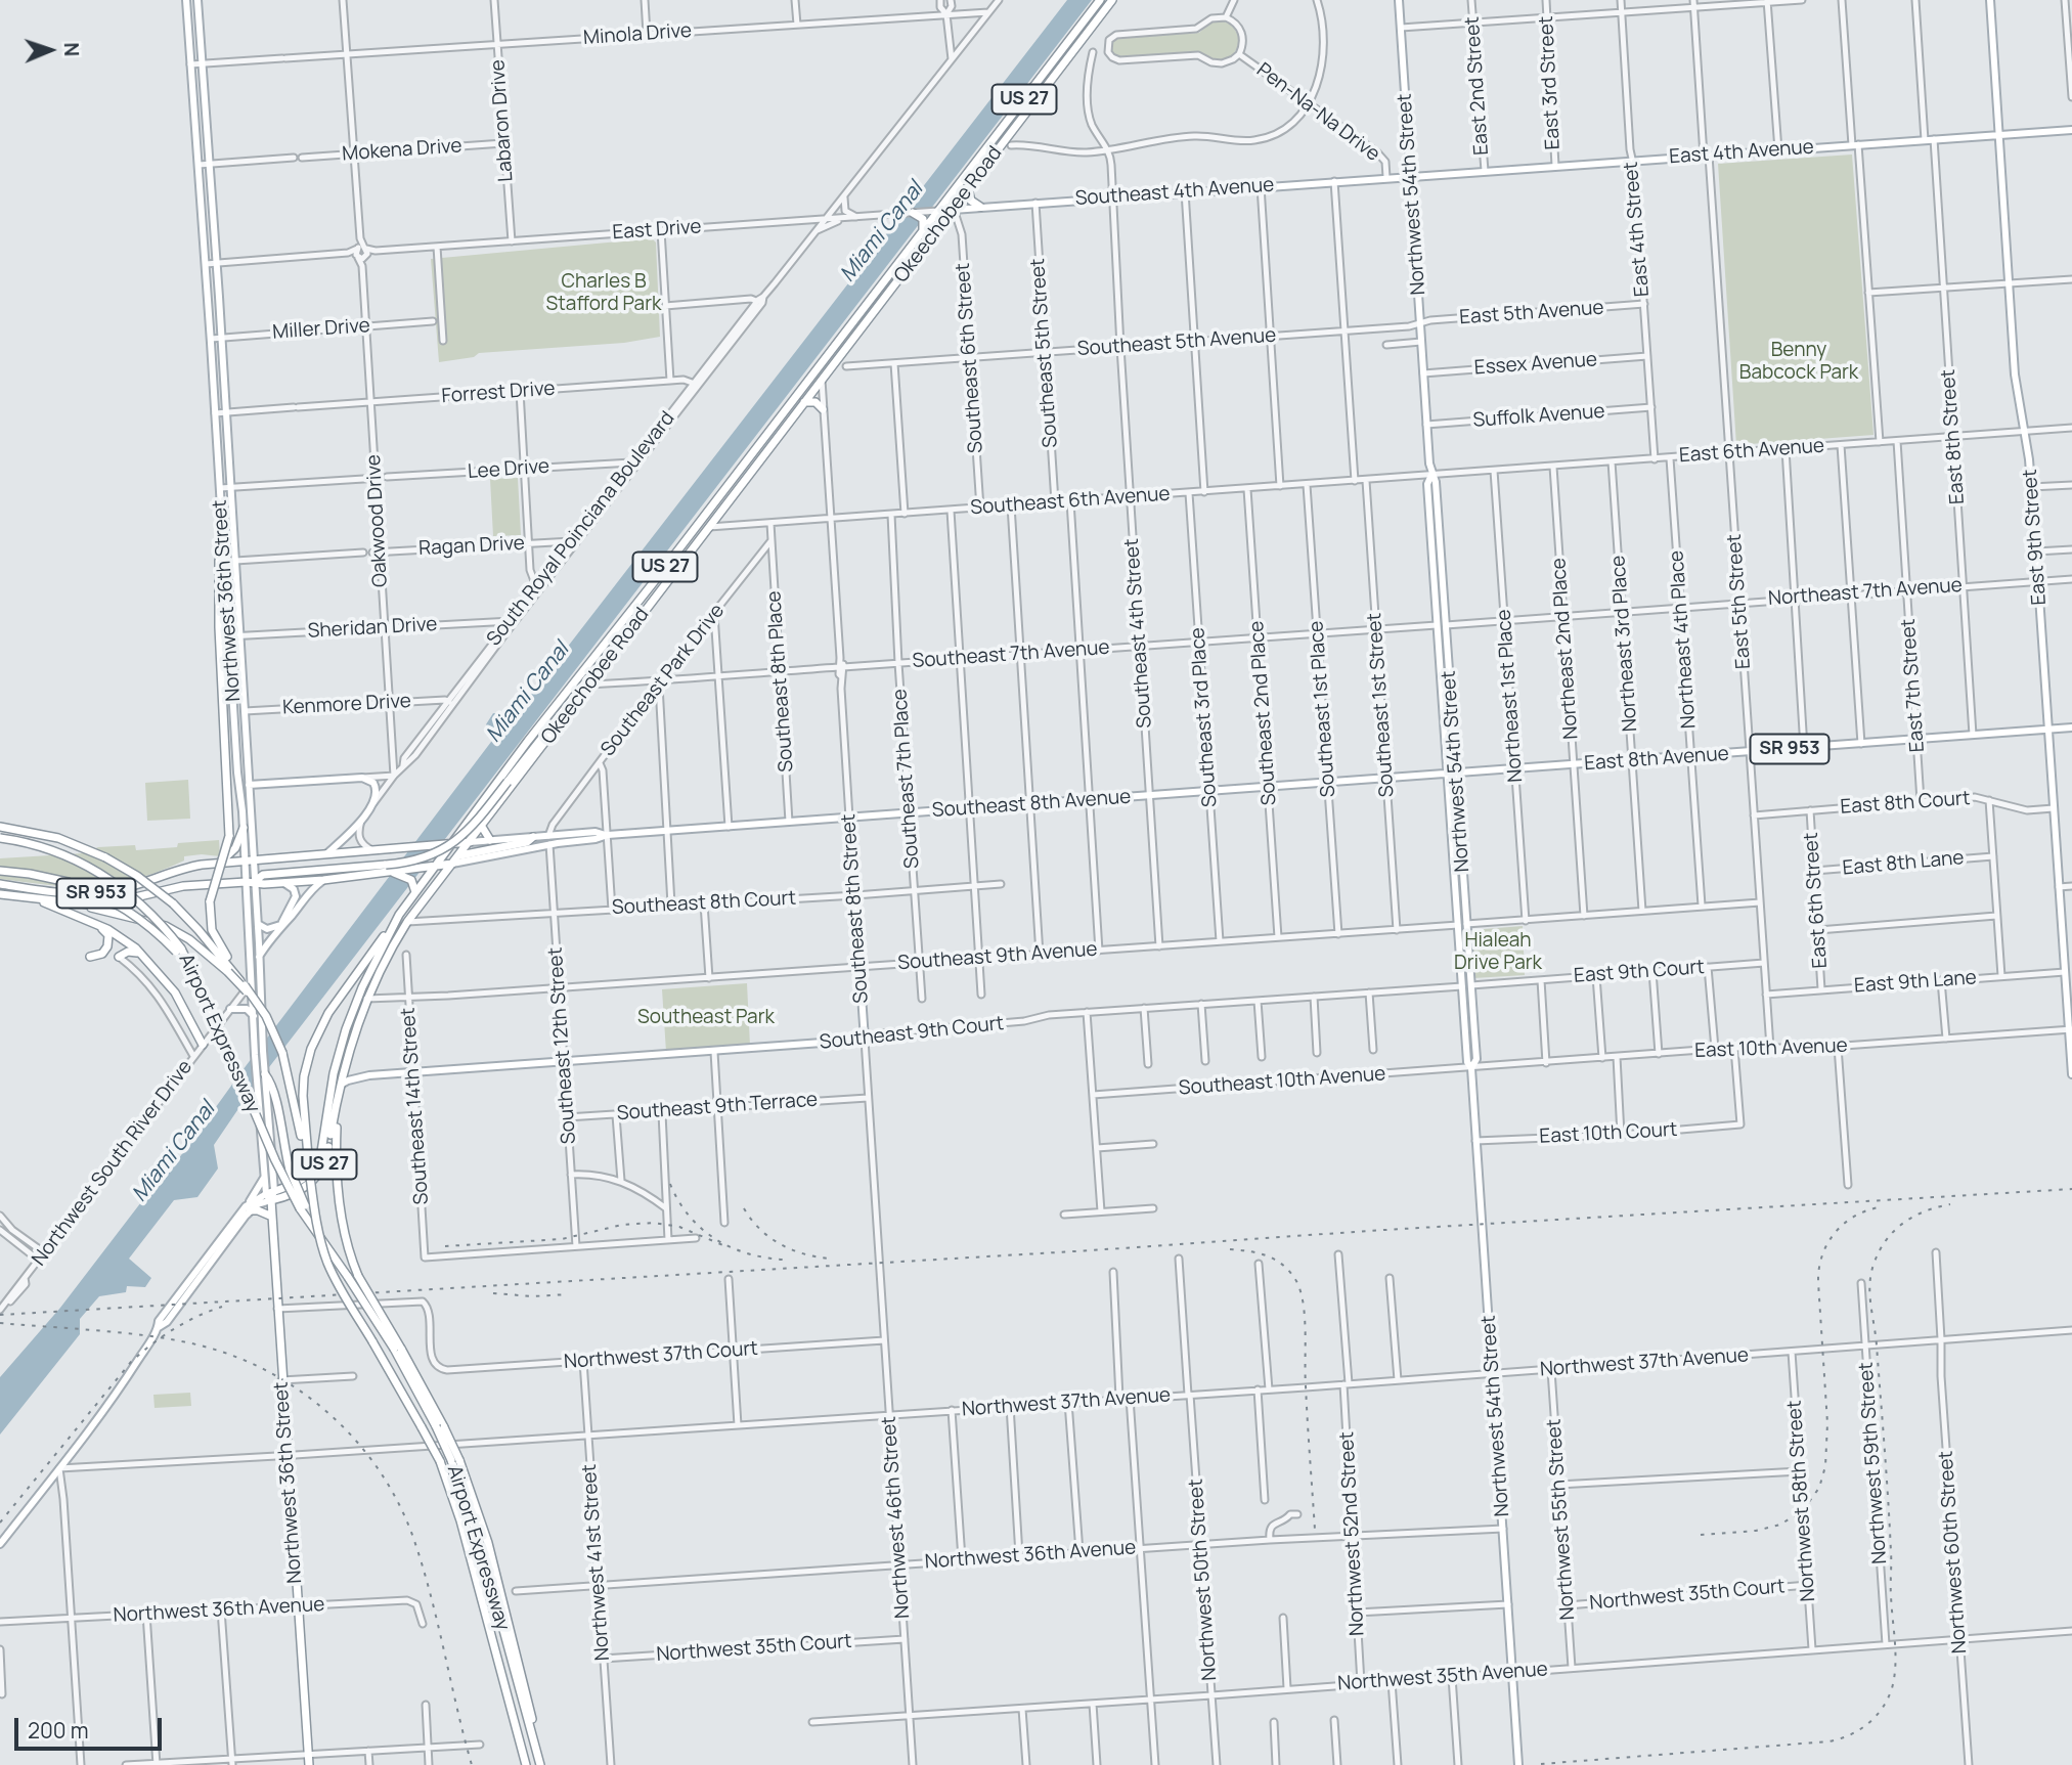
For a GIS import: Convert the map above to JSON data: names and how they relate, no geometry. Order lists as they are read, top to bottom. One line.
{"streets":{"highway":["US 27","Okeechobee Road","Northwest 36th Street","SR 953","Airport Expressway"],"main road":["East 4th Avenue","Southeast 4th Avenue","Northwest 54th Street","South Royal Poinciana Boulevard","East 9th Street","East 8th Avenue","Southeast 8th Avenue","Southeast 8th Street","Southeast 9th Court"],"street":["Minola Drive","East 3rd Street","East 2nd Street","Pen-Na-Na Drive","Labaron Drive","Mokena Drive","East 4th Street","East Drive","East 5th Avenue","Miller Drive","Southeast 5th Avenue","Southeast 5th Street","Southeast 6th Street","Essex Avenue","Forrest Drive","Suffolk Avenue","East 8th Street","East 6th Avenue","Lee Drive","Southeast 6th Avenue","Oakwood Drive","Ragan Drive","Northeast 7th Avenue","East 5th Street","Sheridan Drive","Southeast 4th Street","Northeast 4th Place","Northeast 3rd Place","Northeast 2nd Place","Southeast 7th Avenue","Southeast Park Drive","Southeast 8th Place","East 7th Street","Northeast 1st Place","Kenmore Drive","Southeast 1st Street","Southeast 1st Place","Southeast 2nd Place","Southeast 3rd Place","Southeast 7th Place","East 8th Court","East 8th Lane","East 6th Street","Southeast 8th Court","Southeast 9th Avenue","East 9th Court","East 9th Lane","Southeast 12th Street","East 10th Avenue","Southeast 10th Avenue","Southeast 14th Street","Southeast 9th Terrace","East 10th Court","Northwest South River Drive","Northwest 37th Court","Northwest 37th Avenue","Northwest 59th Street","Northwest 58th Street","Northwest 46th Street","Northwest 55th Street","Northwest 52nd Street","Northwest 60th Street","Northwest 36th Avenue","Northwest 41st Street","Northwest 50th Street","Northwest 35th Court","Northwest 35th Avenue"]},"crossings":[["Minola Drive","Labaron Drive"],["Minola Drive","South Royal Poinciana Boulevard"],["Minola Drive","Northwest 36th Street"],["East 3rd Street","East 4th Avenue"],["East 2nd Street","East 4th Avenue"],["Pen-Na-Na Drive","Southeast 4th Avenue"],["Labaron Drive","Mokena Drive"],["Labaron Drive","East Drive"],["East 4th Avenue","Southeast 4th Avenue"],["East 4th Avenue","Northwest 54th Street"],["East 4th Avenue","East 4th Street"],["East 4th Avenue","East 8th Street"],["East 4th Avenue","East 9th Street"],["East 4th Avenue","East 5th Street"],["Southeast 4th Avenue","Northwest 54th Street"],["Southeast 4th Avenue","Okeechobee Road"],["Southeast 4th Avenue","East Drive"],["Southeast 4th Avenue","Southeast 5th Street"],["Southeast 4th Avenue","Southeast 6th Street"],["Southeast 4th Avenue","Southeast 4th Street"],["Northwest 54th Street","East 5th Avenue"],["Northwest 54th Street","Southeast 5th Avenue"],["Northwest 54th Street","Essex Avenue"],["Northwest 54th Street","Suffolk Avenue"],["Northwest 54th Street","East 6th Avenue"],["Northwest 54th Street","Southeast 6th Avenue"],["Northwest 54th Street","Northeast 7th Avenue"],["Northwest 54th Street","Southeast 7th Avenue"],["Northwest 54th Street","East 8th Avenue"],["Northwest 54th Street","Southeast 8th Avenue"],["Northwest 54th Street","Southeast 9th Avenue"],["Northwest 54th Street","East 9th Court"],["Northwest 54th Street","Southeast 9th Court"],["Northwest 54th Street","East 10th Avenue"],["Northwest 54th Street","Southeast 10th Avenue"],["Northwest 54th Street","East 10th Court"],["Northwest 54th Street","Northwest 37th Avenue"],["Northwest 54th Street","Northwest 36th Avenue"],["Northwest 54th Street","Northwest 35th Avenue"],["Okeechobee Road","East Drive"],["Okeechobee Road","Southeast 6th Street"],["Okeechobee Road","Southeast 6th Avenue"],["Okeechobee Road","Northwest 36th Street"],["Okeechobee Road","Southeast 7th Avenue"],["Okeechobee Road","SR 953"],["Okeechobee Road","Southeast 8th Court"],["Okeechobee Road","Southeast 8th Street"],["Okeechobee Road","Southeast 9th Avenue"],["Okeechobee Road","Southeast 9th Court"],["East 4th Street","East 5th Avenue"],["East 4th Street","Essex Avenue"],["East 4th Street","Suffolk Avenue"],["East 4th Street","East 6th Avenue"],["East Drive","Oakwood Drive"],["East Drive","South Royal Poinciana Boulevard"],["East Drive","Northwest 36th Street"],["East 5th Avenue","Southeast 5th Avenue"],["Miller Drive","Oakwood Drive"],["Miller Drive","Northwest 36th Street"],["Southeast 5th Avenue","Southeast 5th Street"],["Southeast 5th Avenue","Southeast 6th Street"],["Southeast 5th Avenue","Southeast 4th Street"],["Southeast 5th Street","Southeast 6th Avenue"],["Southeast 6th Street","Southeast 6th Avenue"],["Forrest Drive","Oakwood Drive"],["Forrest Drive","South Royal Poinciana Boulevard"],["Forrest Drive","Northwest 36th Street"],["East 8th Street","East 6th Avenue"],["East 8th Street","Northeast 7th Avenue"],["East 8th Street","East 8th Avenue"],["East 6th Avenue","Southeast 6th Avenue"],["East 6th Avenue","East 9th Street"],["East 6th Avenue","East 5th Street"],["East 6th Avenue","Northeast 4th Place"],["East 6th Avenue","Northeast 3rd Place"],["East 6th Avenue","Northeast 2nd Place"],["East 6th Avenue","East 7th Street"],["East 6th Avenue","Northeast 1st Place"],["Lee Drive","Oakwood Drive"],["Lee Drive","South Royal Poinciana Boulevard"],["Lee Drive","Northwest 36th Street"],["Southeast 6th Avenue","Southeast 4th Street"],["Southeast 6th Avenue","Southeast 1st Street"],["Southeast 6th Avenue","Southeast 1st Place"],["Southeast 6th Avenue","Southeast 2nd Place"],["Southeast 6th Avenue","Southeast 3rd Place"],["Southeast 6th Avenue","Southeast 7th Place"],["Southeast 6th Avenue","Southeast 8th Street"],["Oakwood Drive","South Royal Poinciana Boulevard"],["Oakwood Drive","Ragan Drive"],["Oakwood Drive","Sheridan Drive"],["Oakwood Drive","Kenmore Drive"],["South Royal Poinciana Boulevard","Ragan Drive"],["South Royal Poinciana Boulevard","Sheridan Drive"],["South Royal Poinciana Boulevard","Kenmore Drive"],["South Royal Poinciana Boulevard","SR 953"],["East 9th Street","Northeast 7th Avenue"],["East 9th Street","East 8th Avenue"],["East 9th Street","East 8th Court"],["East 9th Street","East 9th Lane"],["East 9th Street","East 10th Avenue"],["Northeast 7th Avenue","East 5th Street"],["Northeast 7th Avenue","Northeast 4th Place"],["Northeast 7th Avenue","Northeast 3rd Place"],["Northeast 7th Avenue","Northeast 2nd Place"],["Northeast 7th Avenue","East 7th Street"],["Northeast 7th Avenue","Northeast 1st Place"],["Northwest 36th Street","Sheridan Drive"],["Northwest 36th Street","Kenmore Drive"],["Northwest 36th Street","SR 953"],["Northwest 36th Street","Northwest South River Drive"],["Northwest 36th Street","Northwest 37th Court"],["Northwest 36th Street","Northwest 37th Avenue"],["Northwest 36th Street","Northwest 36th Avenue"],["East 5th Street","East 8th Avenue"],["East 5th Street","East 8th Court"],["East 5th Street","East 9th Court"],["East 5th Street","East 9th Lane"],["East 5th Street","East 10th Avenue"],["Southeast 4th Street","Southeast 7th Avenue"],["Southeast 4th Street","Southeast 8th Avenue"],["Southeast 4th Street","Southeast 9th Avenue"],["Northeast 4th Place","East 8th Avenue"],["Northeast 3rd Place","East 8th Avenue"],["Northeast 2nd Place","East 8th Avenue"],["Southeast 7th Avenue","Southeast Park Drive"],["Southeast 7th Avenue","Southeast 8th Place"],["Southeast 7th Avenue","Southeast 1st Street"],["Southeast 7th Avenue","Southeast 1st Place"],["Southeast 7th Avenue","Southeast 2nd Place"],["Southeast 7th Avenue","Southeast 3rd Place"],["Southeast 7th Avenue","Southeast 7th Place"],["Southeast 7th Avenue","Southeast 8th Street"],["Southeast Park Drive","Southeast 8th Place"],["Southeast Park Drive","SR 953"],["Southeast 8th Place","Southeast 8th Avenue"],["East 7th Street","East 8th Avenue"],["East 7th Street","East 8th Court"],["Northeast 1st Place","East 8th Avenue"],["Southeast 1st Street","Southeast 8th Avenue"],["Southeast 1st Street","Southeast 9th Avenue"],["Southeast 1st Place","Southeast 8th Avenue"],["Southeast 1st Place","Southeast 9th Avenue"],["Southeast 2nd Place","Southeast 8th Avenue"],["Southeast 2nd Place","Southeast 9th Avenue"],["Southeast 3rd Place","Southeast 8th Avenue"],["Southeast 3rd Place","Southeast 9th Avenue"],["SR 953","Southeast 8th Avenue"],["SR 953","Southeast 12th Street"],["East 8th Avenue","Southeast 8th Avenue"],["Southeast 7th Place","Southeast 8th Avenue"],["Southeast 7th Place","Southeast 8th Court"],["Southeast 7th Place","Southeast 9th Avenue"],["East 8th Court","East 6th Street"],["Southeast 8th Avenue","Southeast 8th Street"],["East 8th Lane","East 6th Street"],["East 6th Street","East 9th Lane"],["Southeast 8th Court","Southeast 8th Street"],["Southeast 8th Court","Southeast 12th Street"],["Southeast 8th Street","Southeast 9th Avenue"],["Southeast 8th Street","Southeast 9th Court"],["Southeast 8th Street","Southeast 9th Terrace"],["Southeast 8th Street","Northwest 46th Street"],["Southeast 9th Avenue","Southeast 12th Street"],["Southeast 9th Avenue","Southeast 14th Street"],["Southeast 9th Court","Southeast 12th Street"],["Southeast 9th Court","Southeast 14th Street"],["Southeast 12th Street","Southeast 14th Street"],["Southeast 12th Street","Southeast 9th Terrace"],["East 10th Avenue","Southeast 10th Avenue"],["East 10th Avenue","East 10th Court"],["Northwest 37th Court","Northwest 46th Street"],["Northwest 37th Court","Northwest 41st Street"],["Northwest 37th Avenue","Northwest 59th Street"],["Northwest 37th Avenue","Northwest 58th Street"],["Northwest 37th Avenue","Northwest 46th Street"],["Northwest 37th Avenue","Northwest 55th Street"],["Northwest 37th Avenue","Northwest 52nd Street"],["Northwest 37th Avenue","Northwest 60th Street"],["Northwest 37th Avenue","Northwest 41st Street"],["Northwest 37th Avenue","Northwest 50th Street"],["Northwest 59th Street","Northwest 35th Avenue"],["Northwest 58th Street","Northwest 35th Court"],["Northwest 58th Street","Northwest 35th Avenue"],["Northwest 46th Street","Northwest 36th Avenue"],["Northwest 46th Street","Northwest 35th Court"],["Northwest 46th Street","Northwest 35th Avenue"],["Northwest 55th Street","Northwest 35th Court"],["Northwest 55th Street","Northwest 35th Avenue"],["Northwest 52nd Street","Northwest 36th Avenue"],["Northwest 52nd Street","Northwest 35th Avenue"],["Northwest 60th Street","Northwest 35th Avenue"],["Northwest 36th Avenue","Northwest 41st Street"],["Northwest 36th Avenue","Northwest 50th Street"],["Northwest 41st Street","Northwest 35th Court"],["Northwest 50th Street","Northwest 35th Avenue"]],"water":["Miami Canal"],"parks":["Charles B Stafford Park","Benny Babcock Park","Hialeah Drive Park","Southeast Park"],"scale_bar":"200 m","north":"right"}
